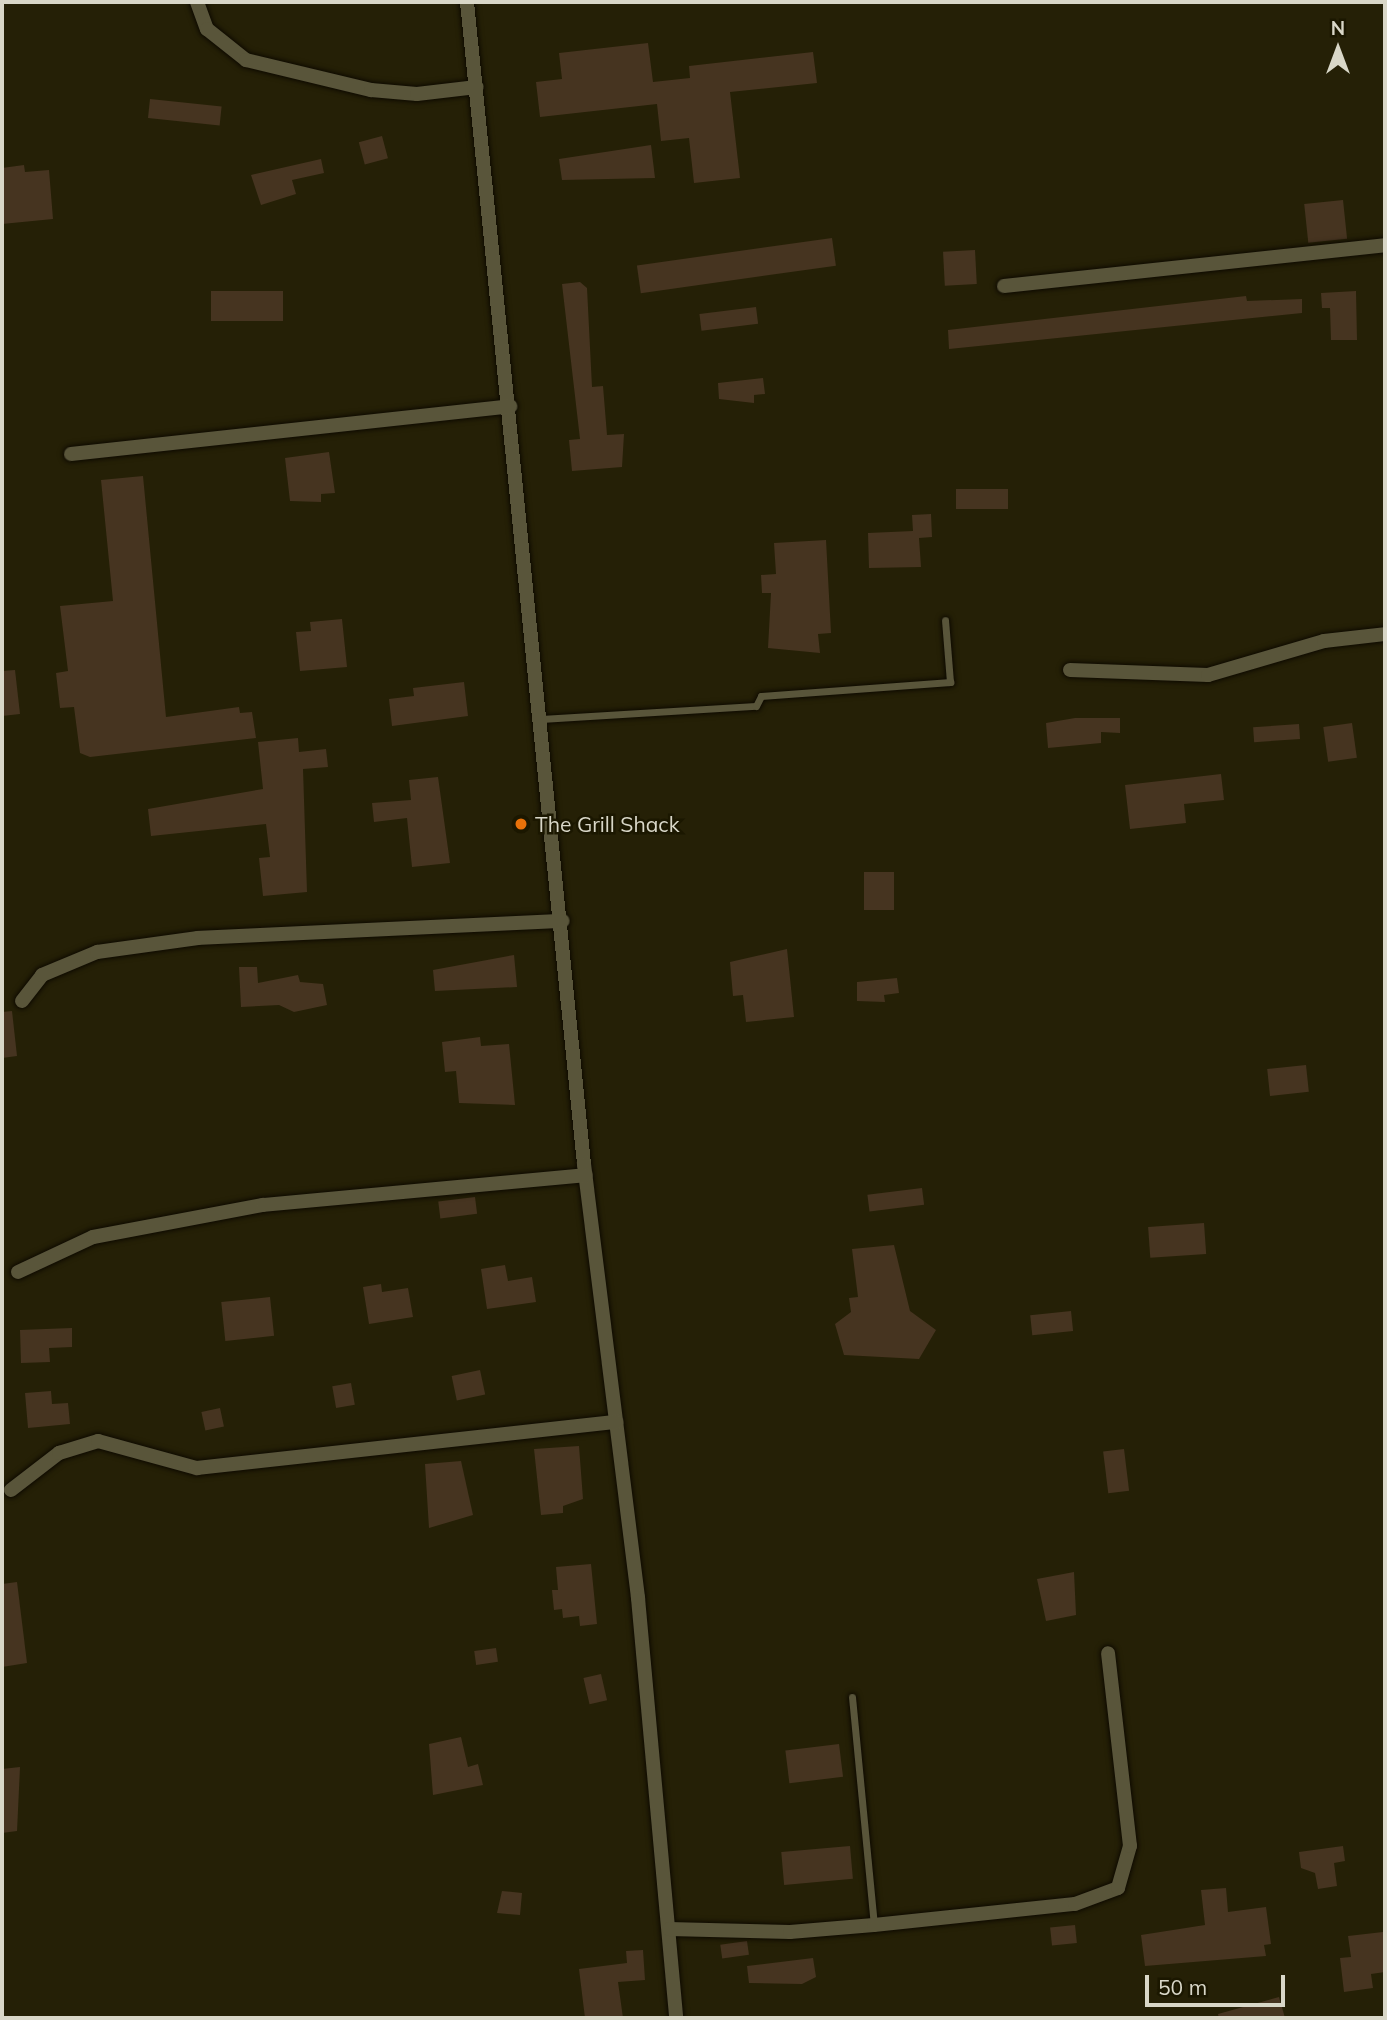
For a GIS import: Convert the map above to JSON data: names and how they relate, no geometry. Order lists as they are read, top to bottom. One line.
{"places":["The Grill Shack"],"scale_bar":"50 m","north":"top"}
